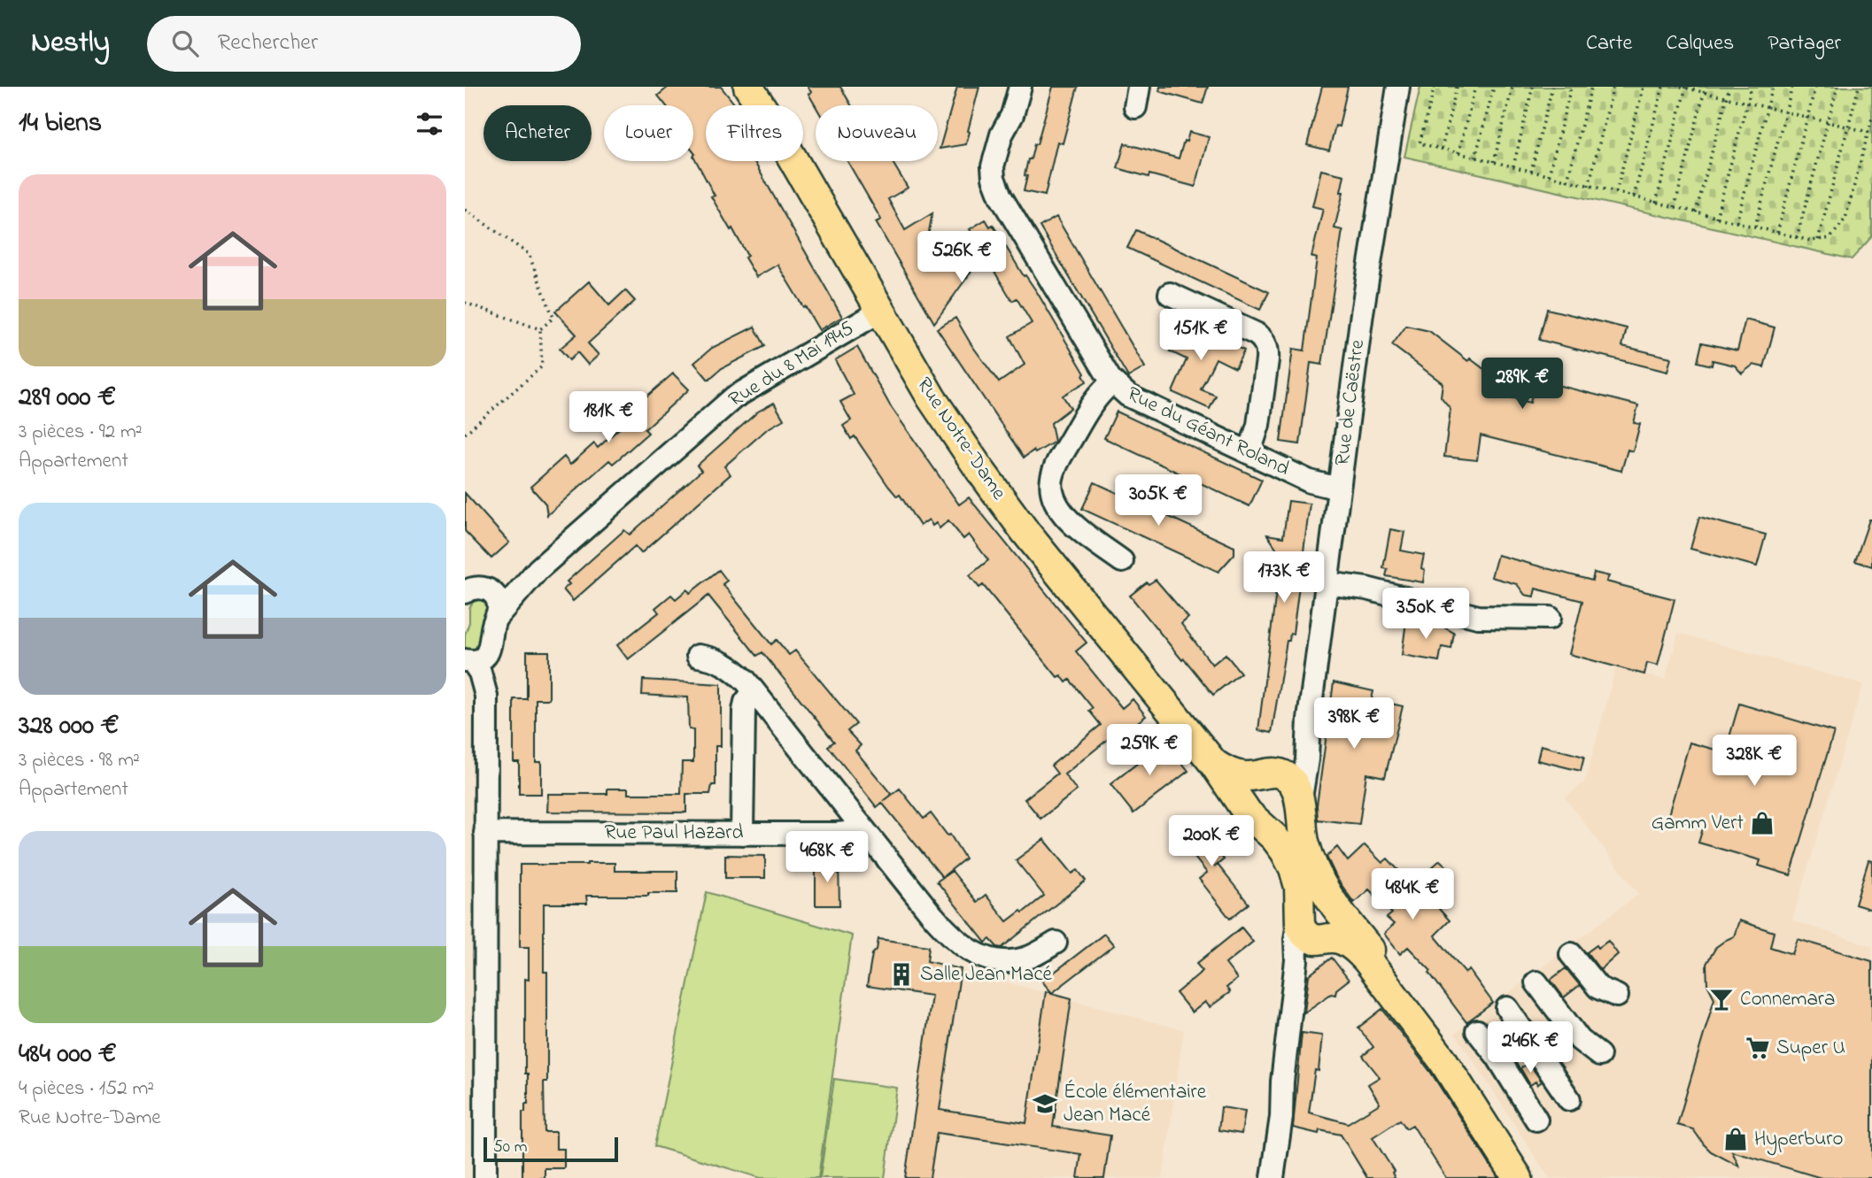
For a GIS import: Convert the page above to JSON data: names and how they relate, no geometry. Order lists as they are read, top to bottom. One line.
{"streets":{"main road":["Rue Notre-Dame"],"street":["Rue du 8 Mai 1945","Rue de Caëstre","Rue du Géant Roland","Rue Paul Hazard"]},"crossings":[["Rue du 8 Mai 1945","Rue Notre-Dame"],["Rue de Caëstre","Rue du Géant Roland"],["Rue de Caëstre","Rue Notre-Dame"]],"places":{"shop":["Gamm Vert","Hyperburo"],"building":["Salle Jean Macé"],"bar":["Connemara"],"supermarket":["Super U"],"school or university":["École élémentaire Jean Macé"]},"scale_bar":"50 m","page":{"header":"Nestly","search":"Rechercher","nav":["Carte","Calques","Partager"],"heading":"14 biens","chip":["Acheter","Louer","Filtres","Nouveau"],"list":[{"name":"289 000 €","note":"3 pièces · 92 m² · Appartement"},{"name":"328 000 €","note":"3 pièces · 98 m² · Appartement"},{"name":"484 000 €","note":"4 pièces · 152 m² · Rue Notre-Dame"}],"price":["526K €","151K €","289K €","181K €","305K €","173K €","350K €","398K €","259K €","328K €","200K €","468K €","484K €","246K €"],"scale":"50 m"}}
